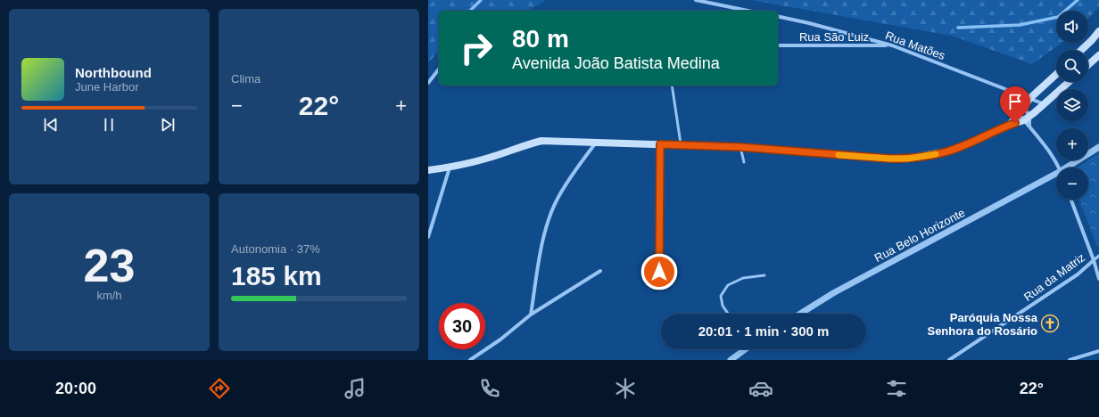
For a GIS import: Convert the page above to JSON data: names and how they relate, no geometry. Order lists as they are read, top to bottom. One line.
{"streets":{"street":["Rua São Luiz","Rua Matões","Rua Belo Horizonte","Rua da Matriz"]},"crossings":[["Rua São Luiz","Rua Matões"]],"places":{"church":["Paróquia Nossa Senhora do Rosário"]},"page":{"tile":["Clima",["23","km/h"],["Autonomia · 37%","185 km"]],"map_buttons":["+","−"],"turn":["80 m","Avenida João Batista Medina"],"song":["Northbound","June Harbor"],"heat":["−","22°","+"],"limit":"30","trip":"20:01 · 1 min · 300 m","tabs":["20:00","22°"]}}
